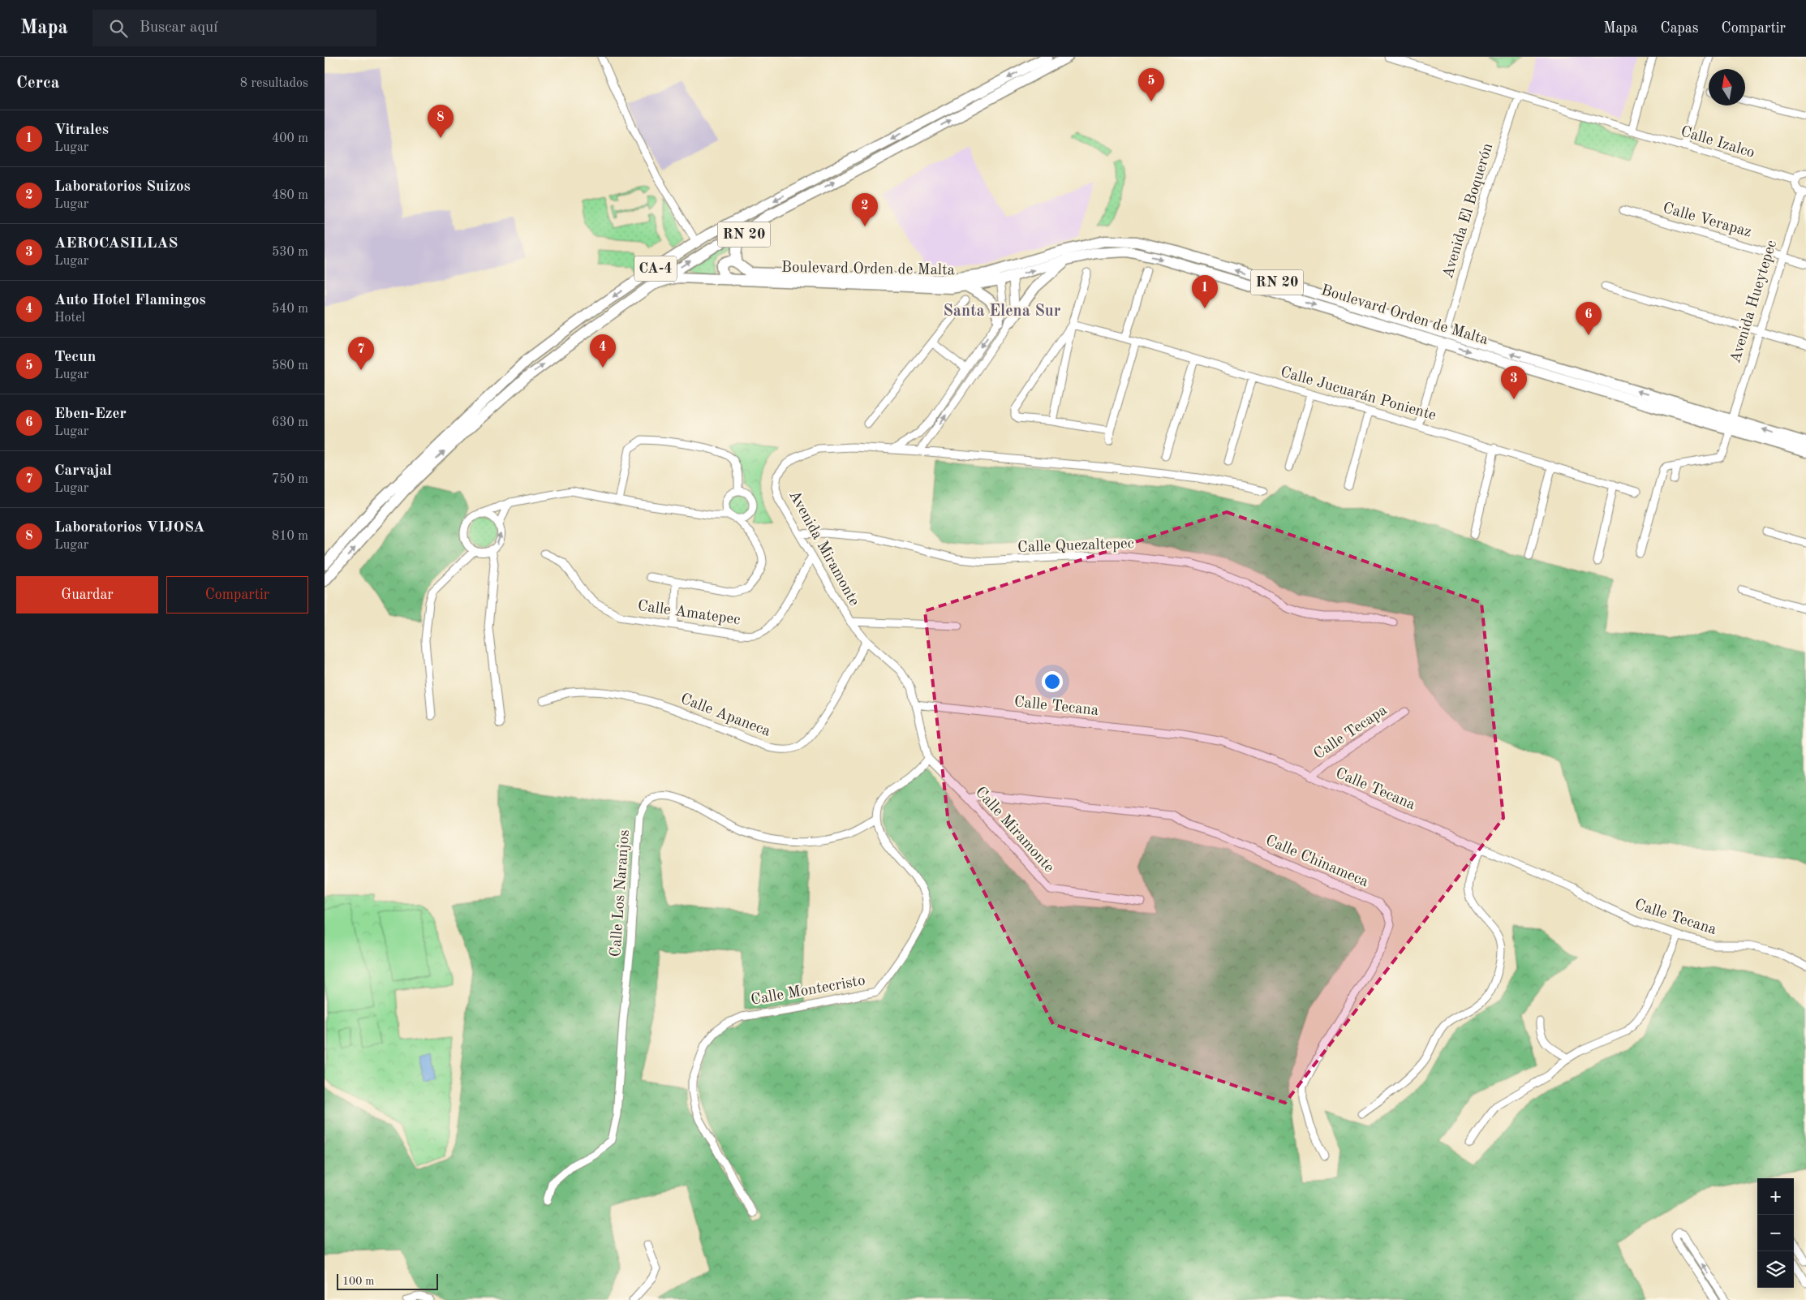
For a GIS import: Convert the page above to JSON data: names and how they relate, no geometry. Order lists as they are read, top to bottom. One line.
{"streets":{"highway":["RN 20","CA-4","Boulevard Orden de Malta"],"street":["Calle Izalco","Avenida El Boquerón","Calle Verapaz","Avenida Hueytepec","Calle Jucuarán Poniente","Calle Quezaltepec","Avenida Miramonte","Calle Amatepec","Calle Tecana","Calle Apaneca","Calle Tecapa","Calle Miramonte","Calle Chinameca","Calle Los Naranjos","Calle Montecristo"]},"crossings":[["Calle Izalco","Avenida El Boquerón"],["Avenida El Boquerón","Boulevard Orden de Malta"],["Avenida El Boquerón","Calle Jucuarán Poniente"],["Calle Verapaz","Avenida Hueytepec"],["RN 20","CA-4"],["RN 20","Boulevard Orden de Malta"],["CA-4","Boulevard Orden de Malta"],["Boulevard Orden de Malta","Avenida Hueytepec"],["Calle Quezaltepec","Avenida Miramonte"],["Avenida Miramonte","Calle Amatepec"],["Avenida Miramonte","Calle Tecana"],["Avenida Miramonte","Calle Apaneca"],["Avenida Miramonte","Calle Miramonte"],["Calle Tecana","Calle Tecapa"],["Calle Miramonte","Calle Chinameca"],["Calle Los Naranjos","Calle Montecristo"]],"districts":["Santa Elena Sur"],"scale_bar":"100 m","north":"top","page":{"header":"Mapa","search":"Buscar aquí","nav":["Mapa","Capas","Compartir"],"heading":["Cerca","8 resultados"],"pins":["5","8","2","1","6","4","7","3"],"list":[{"mark":"1","name":"Vitrales","note":"Lugar","value":"400 m"},{"mark":"2","name":"Laboratorios Suizos","note":"Lugar","value":"480 m"},{"mark":"3","name":"AEROCASILLAS","note":"Lugar","value":"530 m"},{"mark":"4","name":"Auto Hotel Flamingos","note":"Hotel","value":"540 m"},{"mark":"5","name":"Tecun","note":"Lugar","value":"580 m"},{"mark":"6","name":"Eben-Ezer","note":"Lugar","value":"630 m"},{"mark":"7","name":"Carvajal","note":"Lugar","value":"750 m"},{"mark":"8","name":"Laboratorios VIJOSA","note":"Lugar","value":"810 m"}],"buttons":["Guardar","Compartir"],"map_buttons":["+","−"],"scale":"100 m"}}
